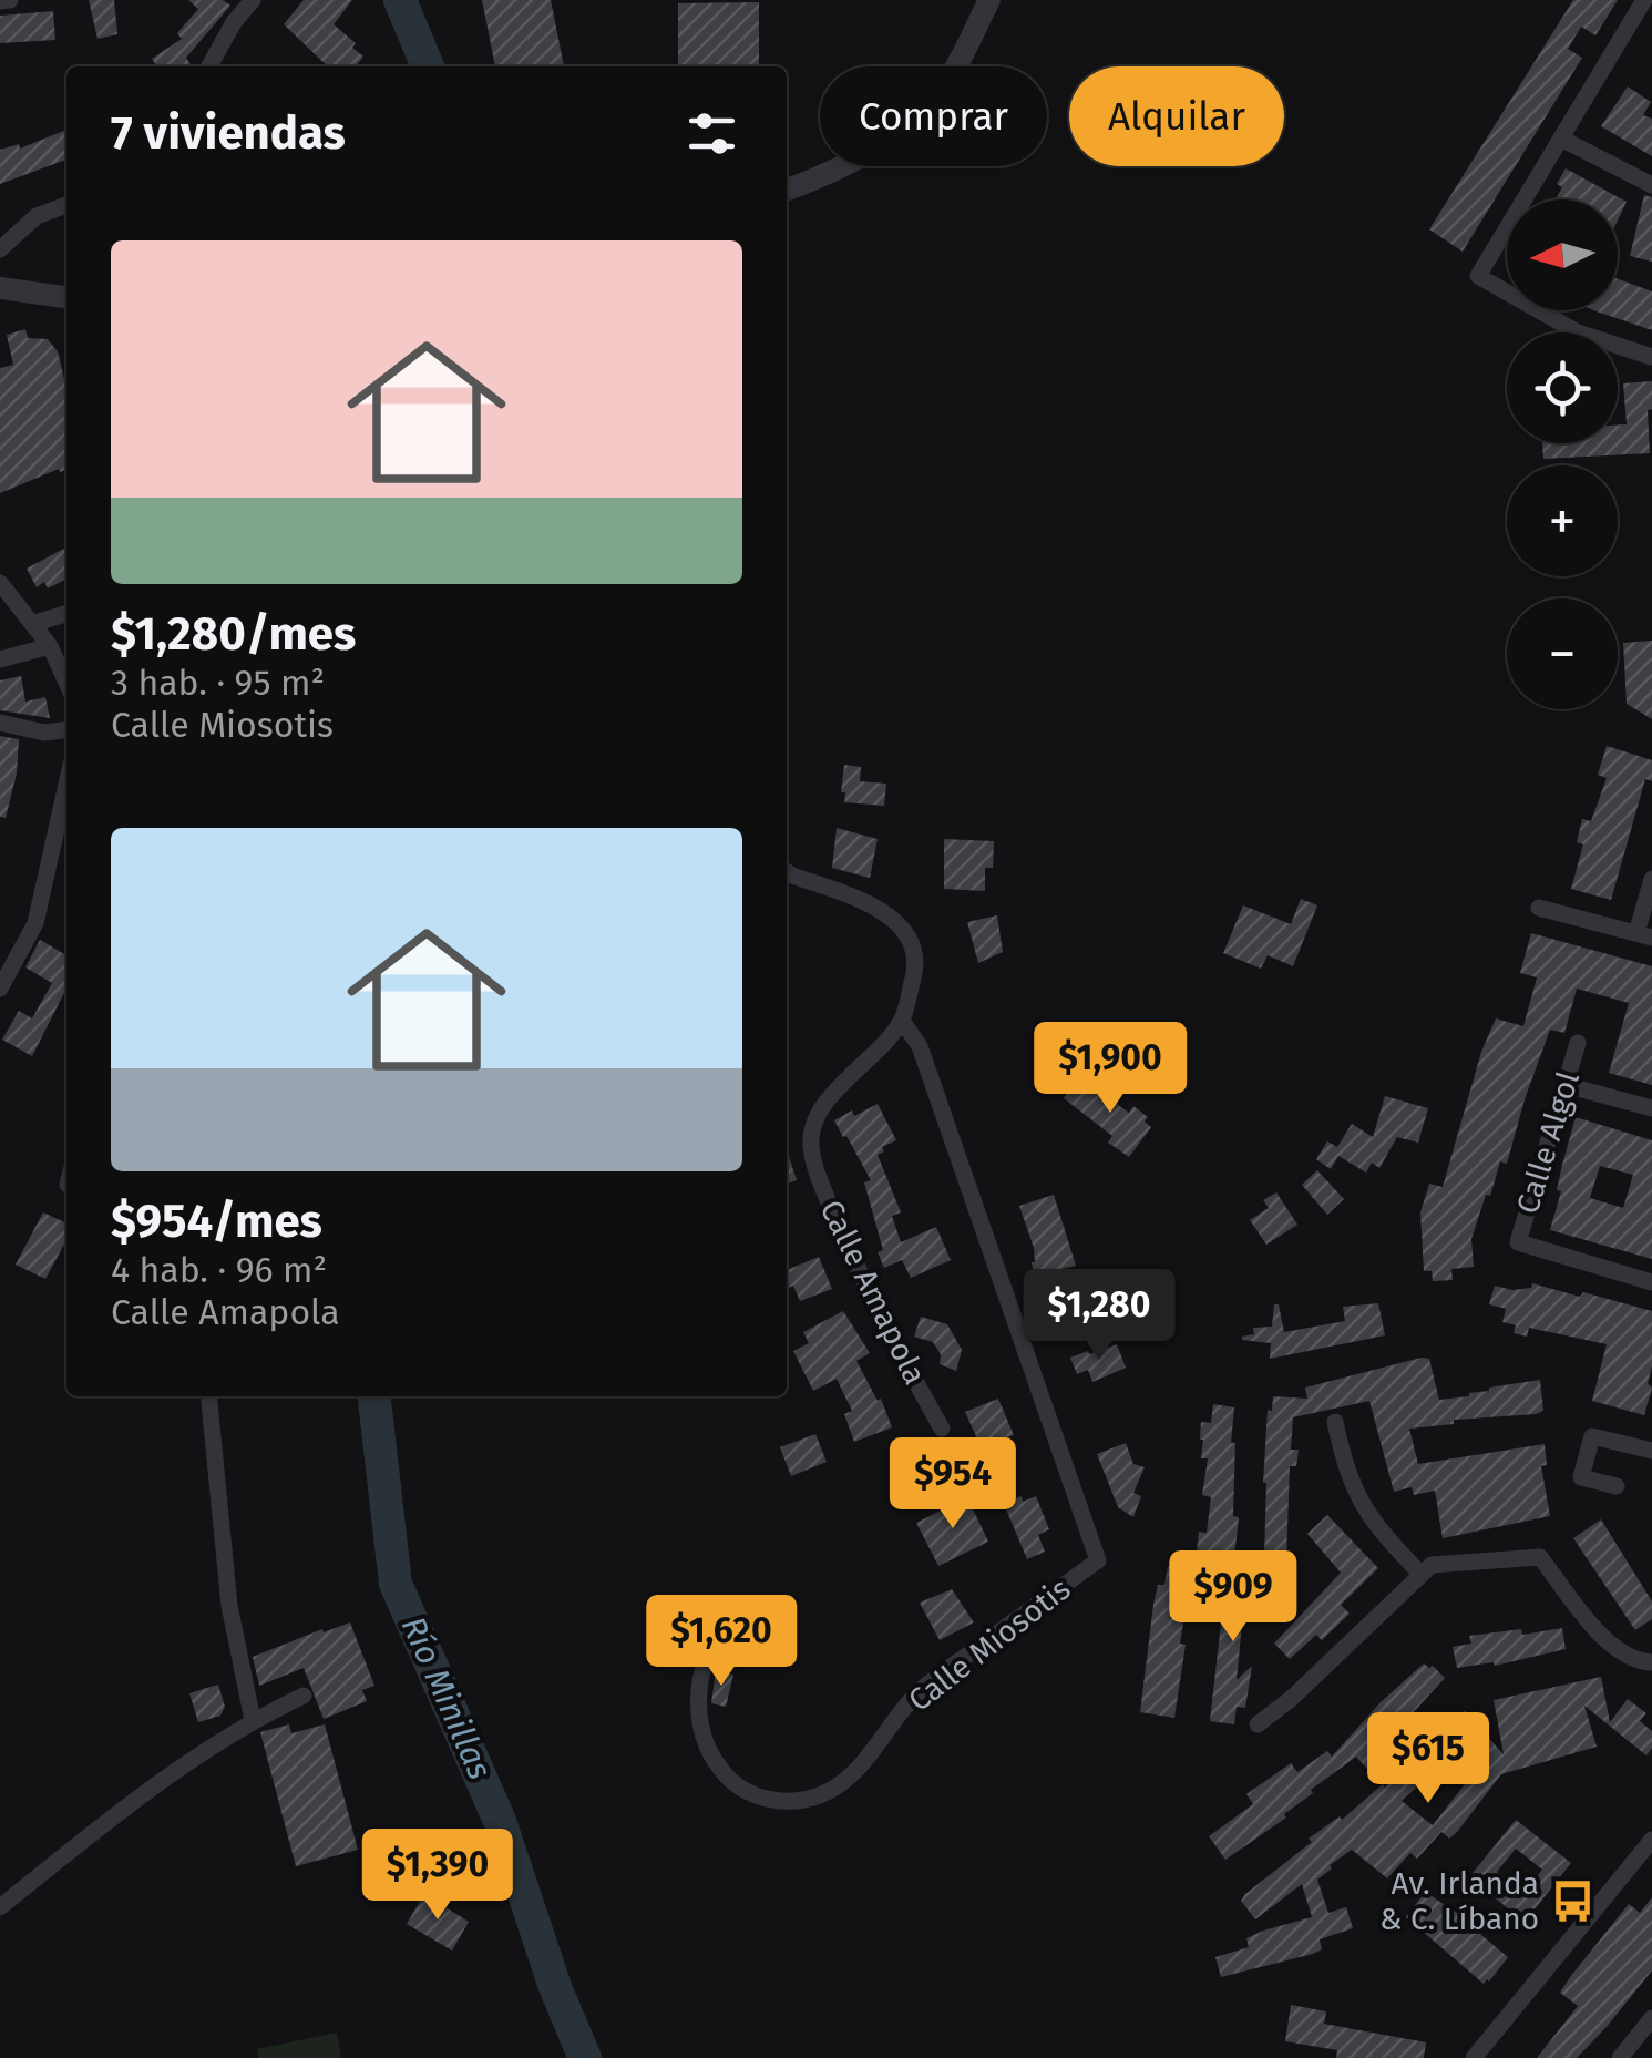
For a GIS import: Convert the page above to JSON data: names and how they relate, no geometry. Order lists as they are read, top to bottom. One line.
{"streets":{"street":["Calle Algol","Calle Amapola","Calle Miosotis"]},"crossings":[["Calle Amapola","Calle Miosotis"]],"water":["Río Minillas"],"places":{"bus stop":["Av. Irlanda & C. Líbano"]},"north":"left","page":{"chip":["Comprar","Alquilar"],"heading":"7 viviendas","map_buttons":["+","−"],"list":[{"name":"$1,280/mes","note":"3 hab. · 95 m² · Calle Miosotis"},{"name":"$954/mes","note":"4 hab. · 96 m² · Calle Amapola"}],"price":["$1,900","$1,280","$954","$909","$1,620","$615","$1,390"]}}
